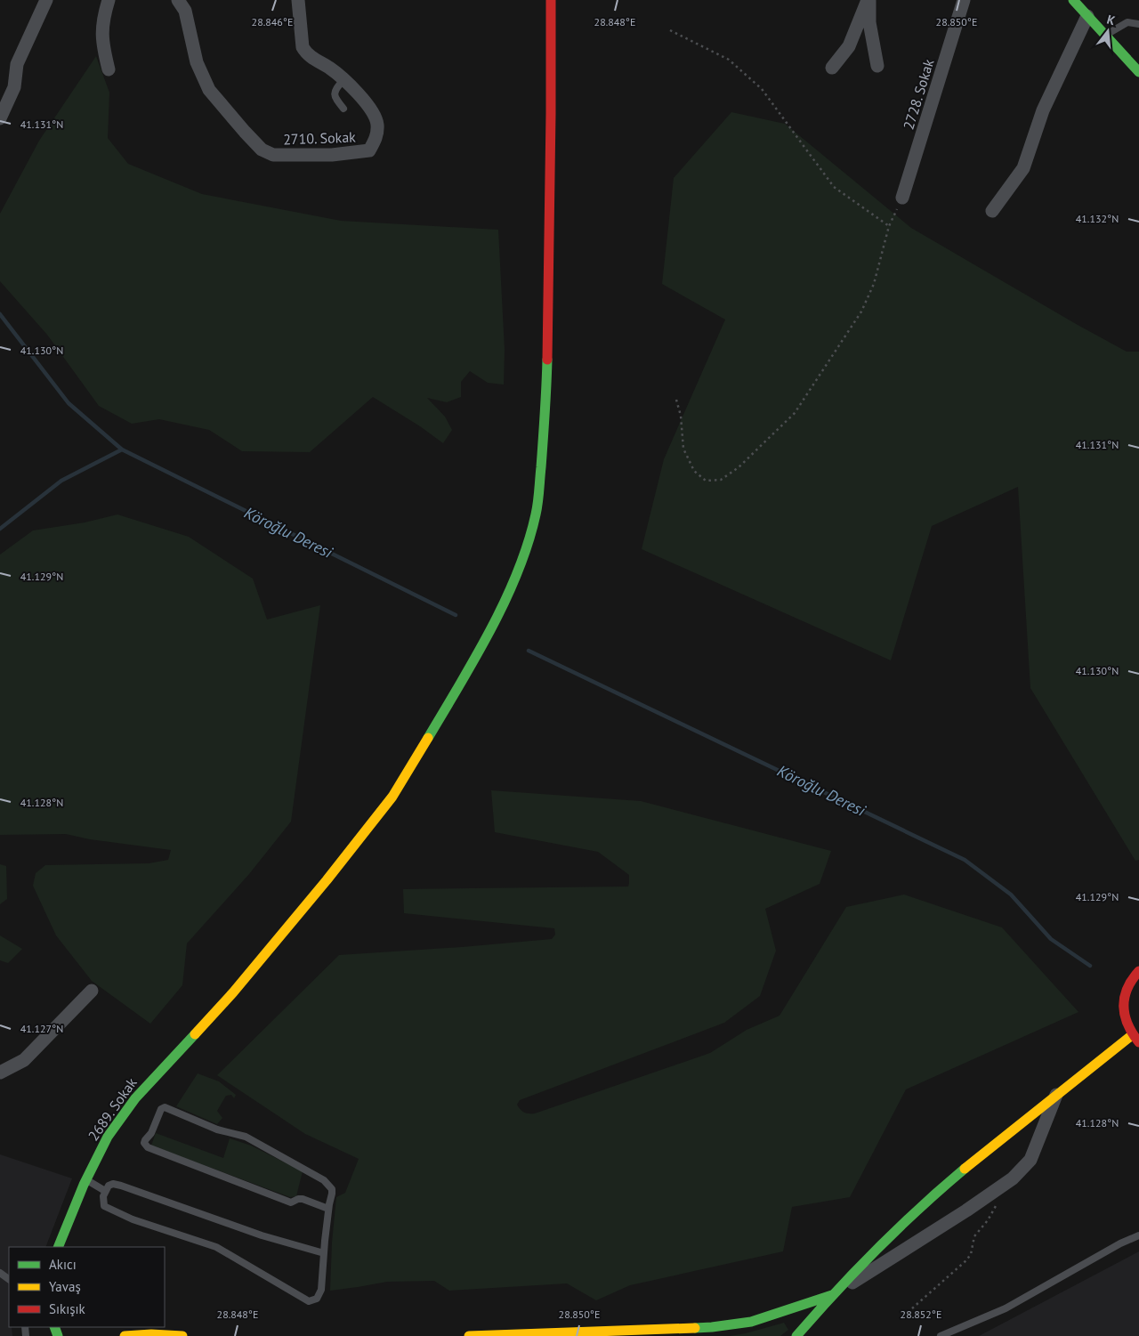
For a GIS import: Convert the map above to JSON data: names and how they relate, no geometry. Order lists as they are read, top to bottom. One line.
{"streets":{"main road":["2689. Sokak"],"street":["2728. Sokak","2710. Sokak"]},"water":["Köroğlu Deresi"],"legend":["Akıcı","Yavaş","Sıkışık"],"north":"top","coordinates":["28.846°E","28.848°E","28.850°E","41.131°N","41.132°N","41.130°N","41.129°N","41.128°N","41.127°N","28.852°E"]}
